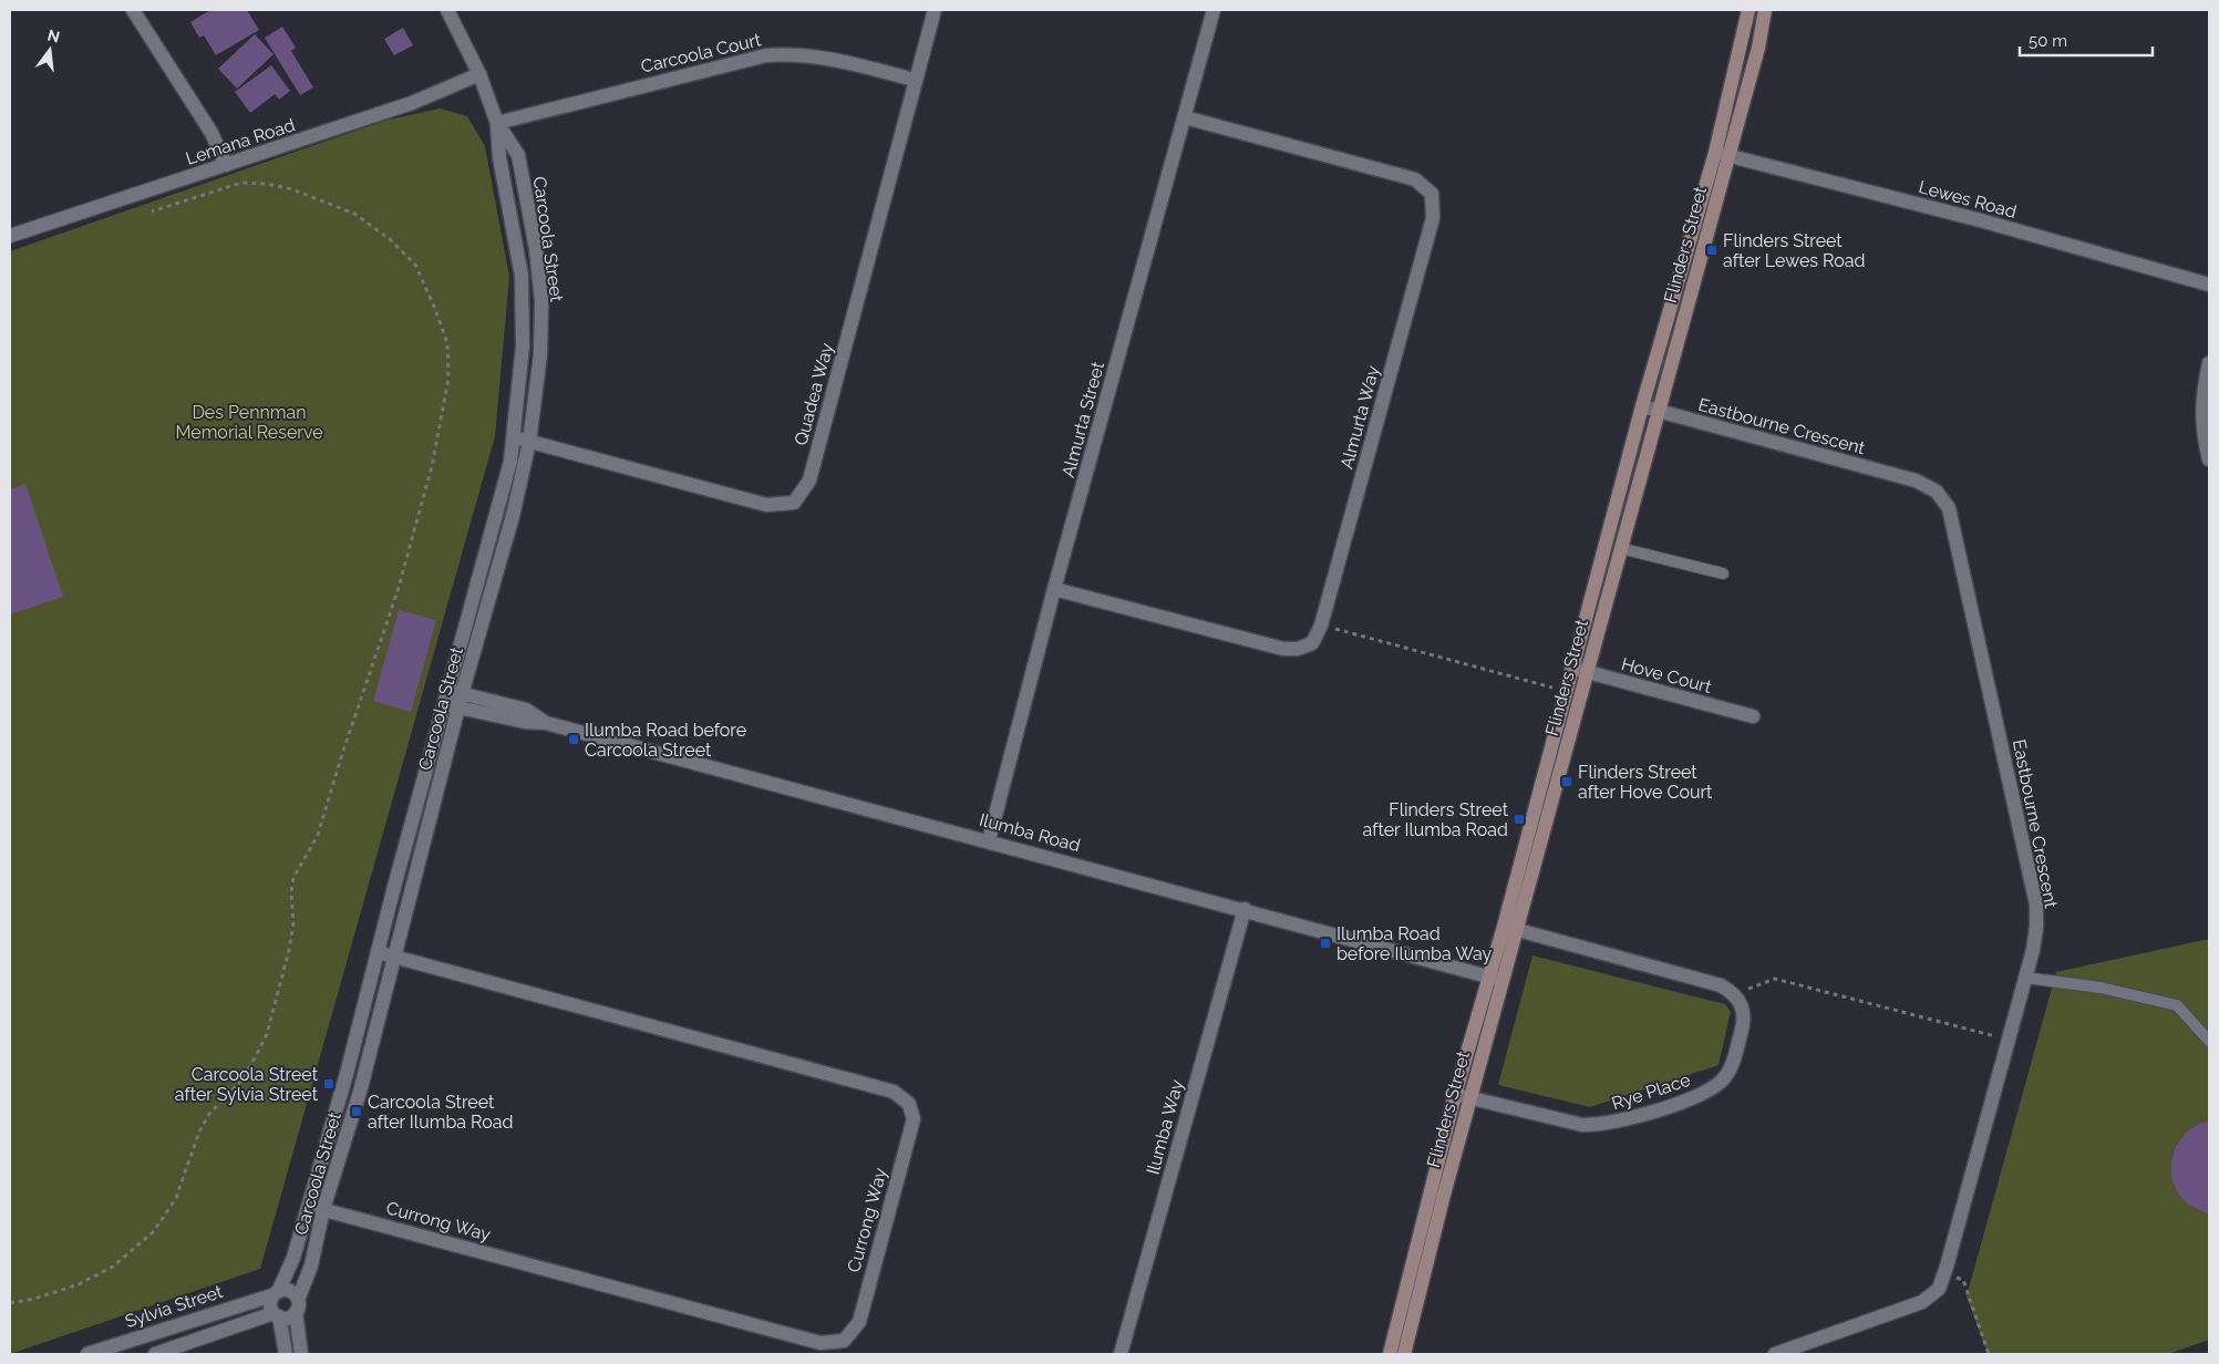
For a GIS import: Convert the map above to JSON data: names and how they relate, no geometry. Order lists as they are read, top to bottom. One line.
{"streets":{"main road":["Flinders Street"],"street":["Carcoola Court","Lemana Road","Lewes Road","Carcoola Street","Quadea Way","Almurta Way","Almurta Street","Eastbourne Crescent","Hove Court","Ilumba Road","Rye Place","Ilumba Way","Currong Way","Sylvia Street"]},"crossings":[["Carcoola Court","Carcoola Street"],["Carcoola Court","Quadea Way"],["Lemana Road","Carcoola Street"],["Lewes Road","Flinders Street"],["Carcoola Street","Quadea Way"],["Carcoola Street","Ilumba Road"],["Carcoola Street","Currong Way"],["Carcoola Street","Sylvia Street"],["Flinders Street","Eastbourne Crescent"],["Flinders Street","Hove Court"],["Flinders Street","Ilumba Road"],["Flinders Street","Rye Place"],["Almurta Way","Almurta Street"],["Almurta Street","Ilumba Road"],["Ilumba Road","Ilumba Way"]],"parks":["Des Pennman Memorial Reserve"],"places":{"transit":["Flinders Street after Lewes Road","Ilumba Road before Carcoola Street","Flinders Street after Hove Court","Flinders Street after Ilumba Road","Ilumba Road before Ilumba Way","Carcoola Street after Sylvia Street","Carcoola Street after Ilumba Road"]},"scale_bar":"50 m","north":"top"}
